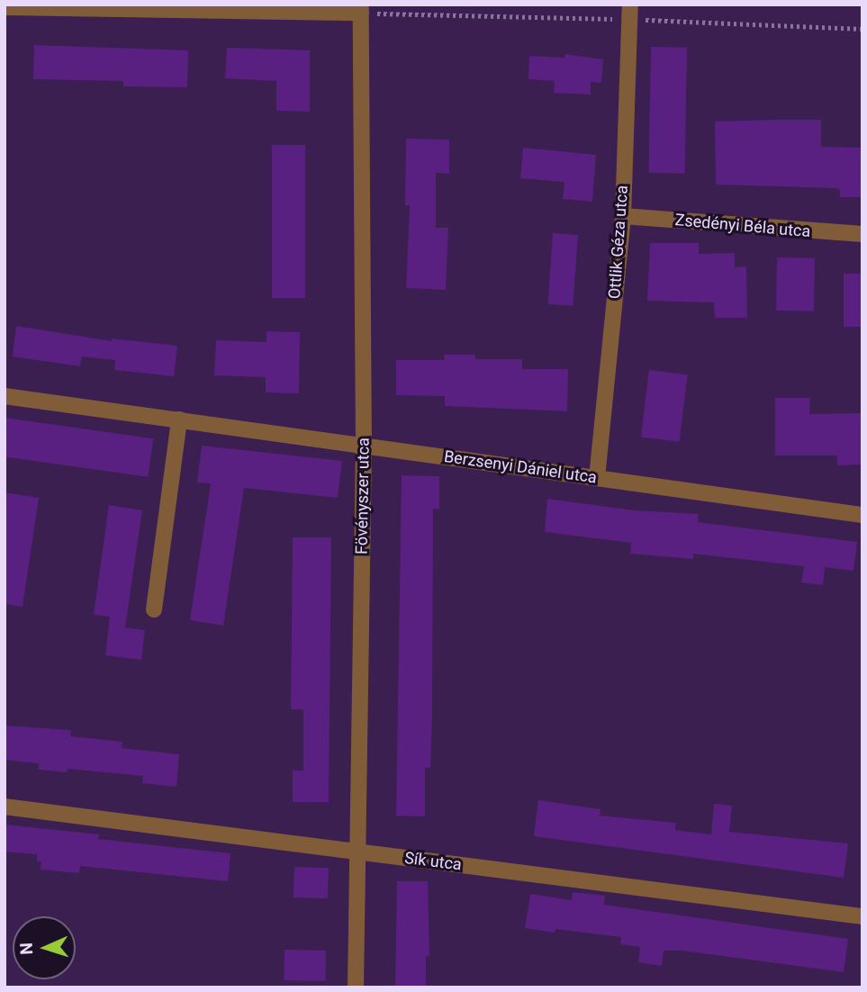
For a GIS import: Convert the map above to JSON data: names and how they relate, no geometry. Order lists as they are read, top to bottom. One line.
{"streets":{"street":["Zsedényi Béla utca","Ottlik Géza utca","Berzsenyi Dániel utca","Fövényszer utca","Sík utca"]},"crossings":[["Zsedényi Béla utca","Ottlik Géza utca"],["Ottlik Géza utca","Berzsenyi Dániel utca"],["Berzsenyi Dániel utca","Fövényszer utca"],["Fövényszer utca","Sík utca"]],"north":"left"}
